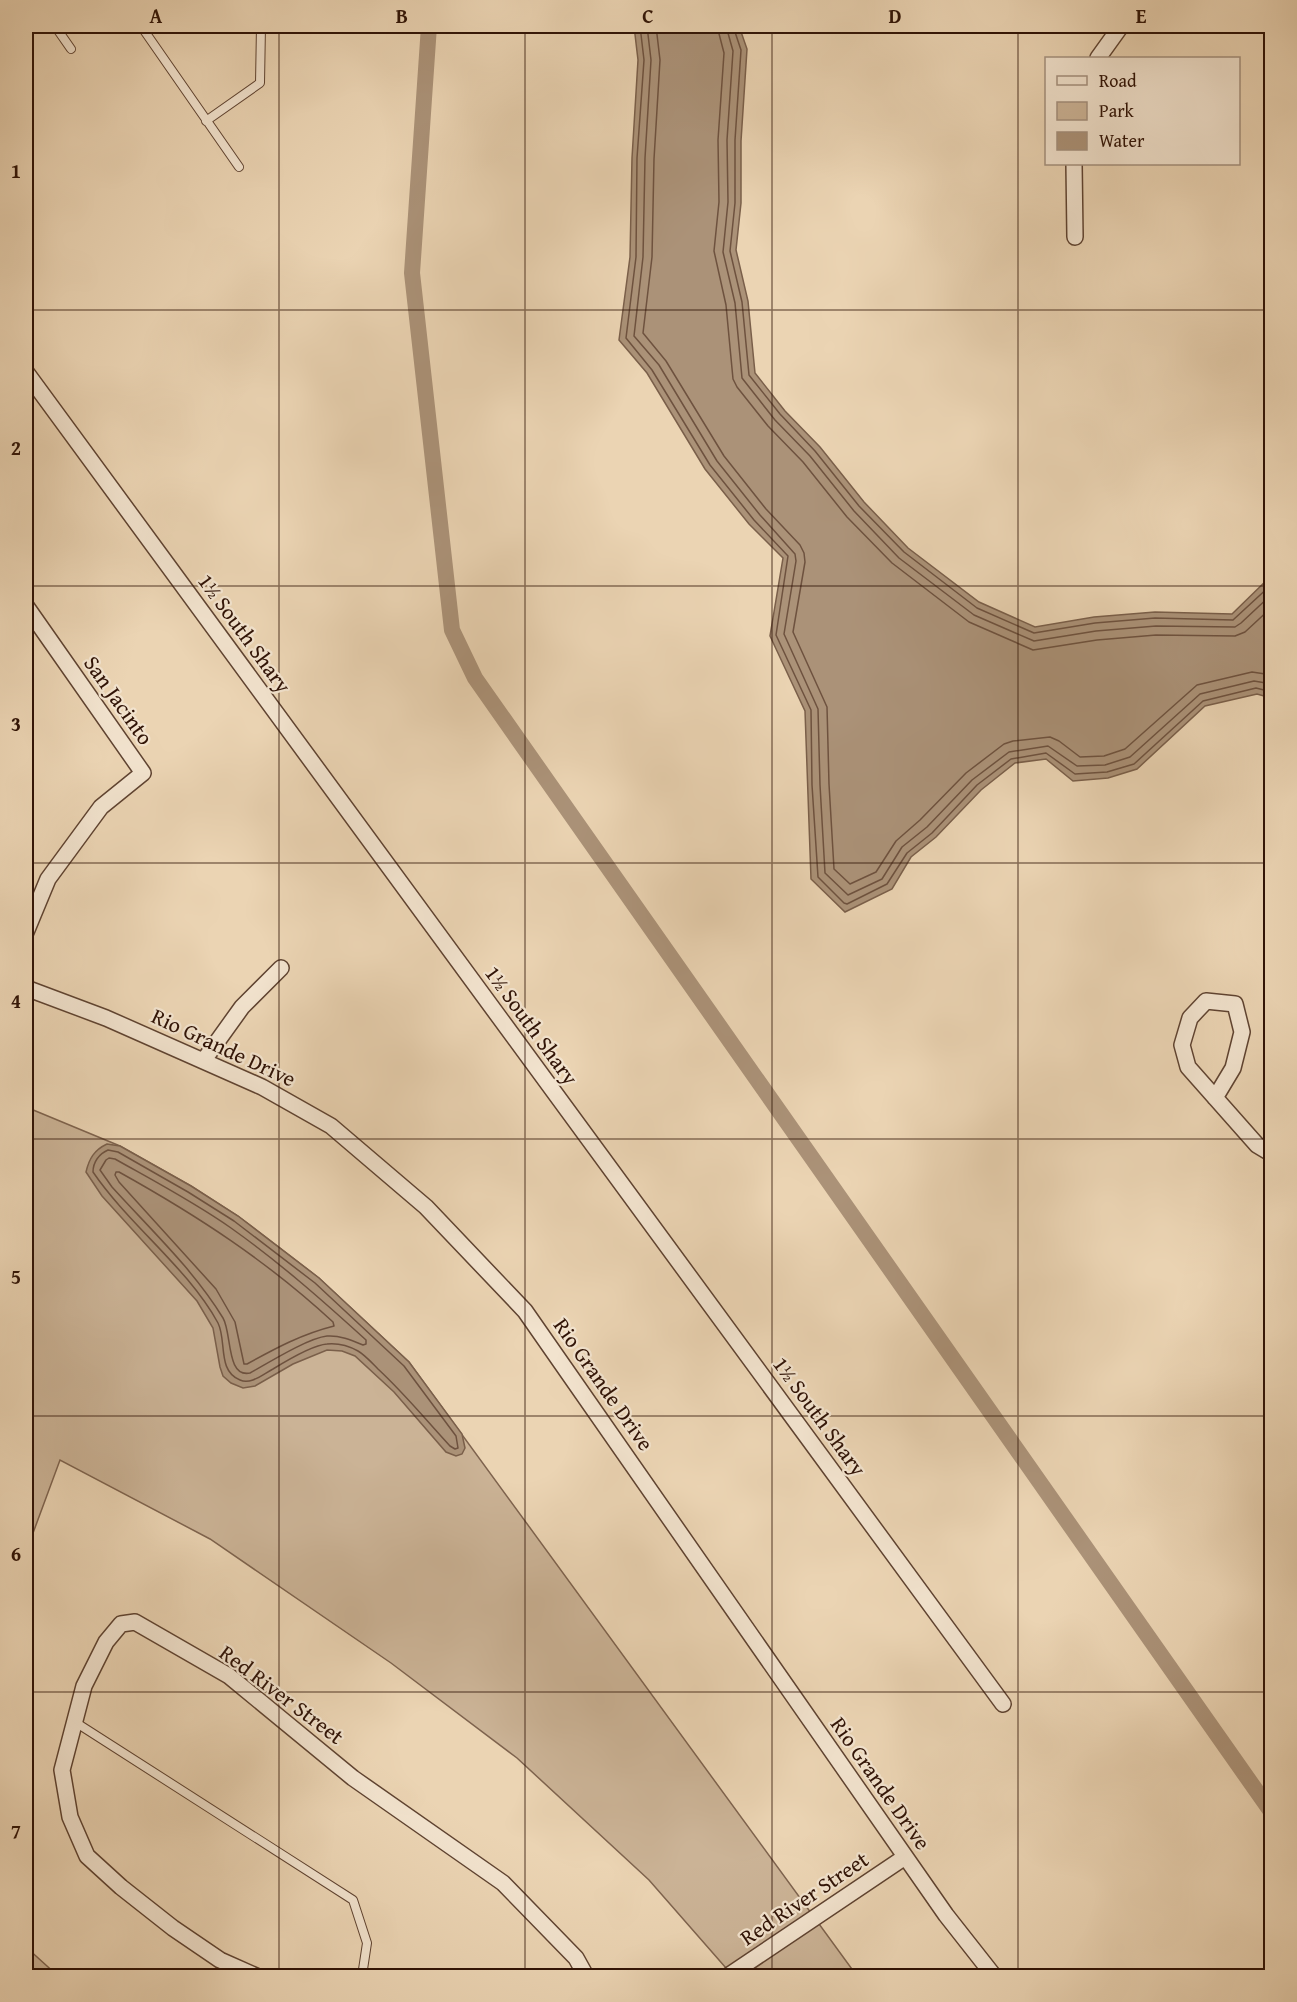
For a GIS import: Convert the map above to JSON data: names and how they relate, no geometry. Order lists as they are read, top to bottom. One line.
{"streets":{"street":["1½ South Shary","San Jacinto","Rio Grande Drive","Red River Street"]},"crossings":[["Rio Grande Drive","Red River Street"]],"legend":["Road","Park","Water"],"grid":{"columns":["A","B","C","D","E"],"rows":["1","2","3","4","5","6","7"]}}
